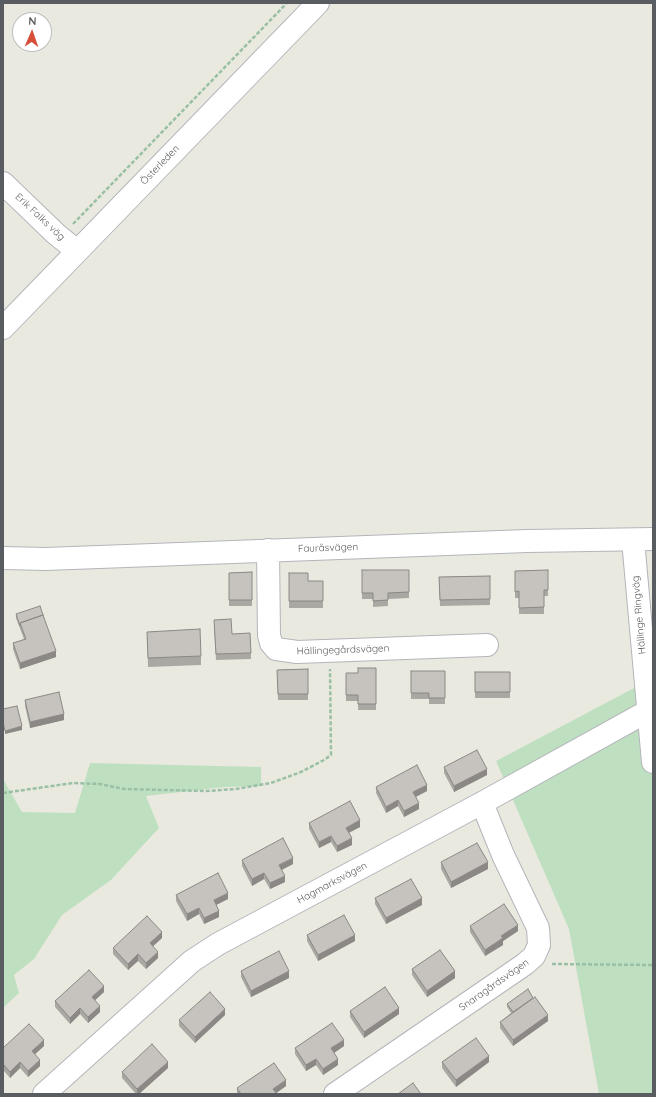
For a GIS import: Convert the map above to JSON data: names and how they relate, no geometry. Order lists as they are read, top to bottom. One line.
{"streets":{"street":["Österleden","Erik Falks väg","Fauråsvägen","Hällinge Ringväg","Hällingegårdsvägen","Hagmarksvägen","Snaragårdsvägen"]},"crossings":[["Österleden","Erik Falks väg"],["Fauråsvägen","Hällinge Ringväg"],["Fauråsvägen","Hällingegårdsvägen"],["Hällinge Ringväg","Hagmarksvägen"],["Hagmarksvägen","Snaragårdsvägen"]],"north":"top"}
